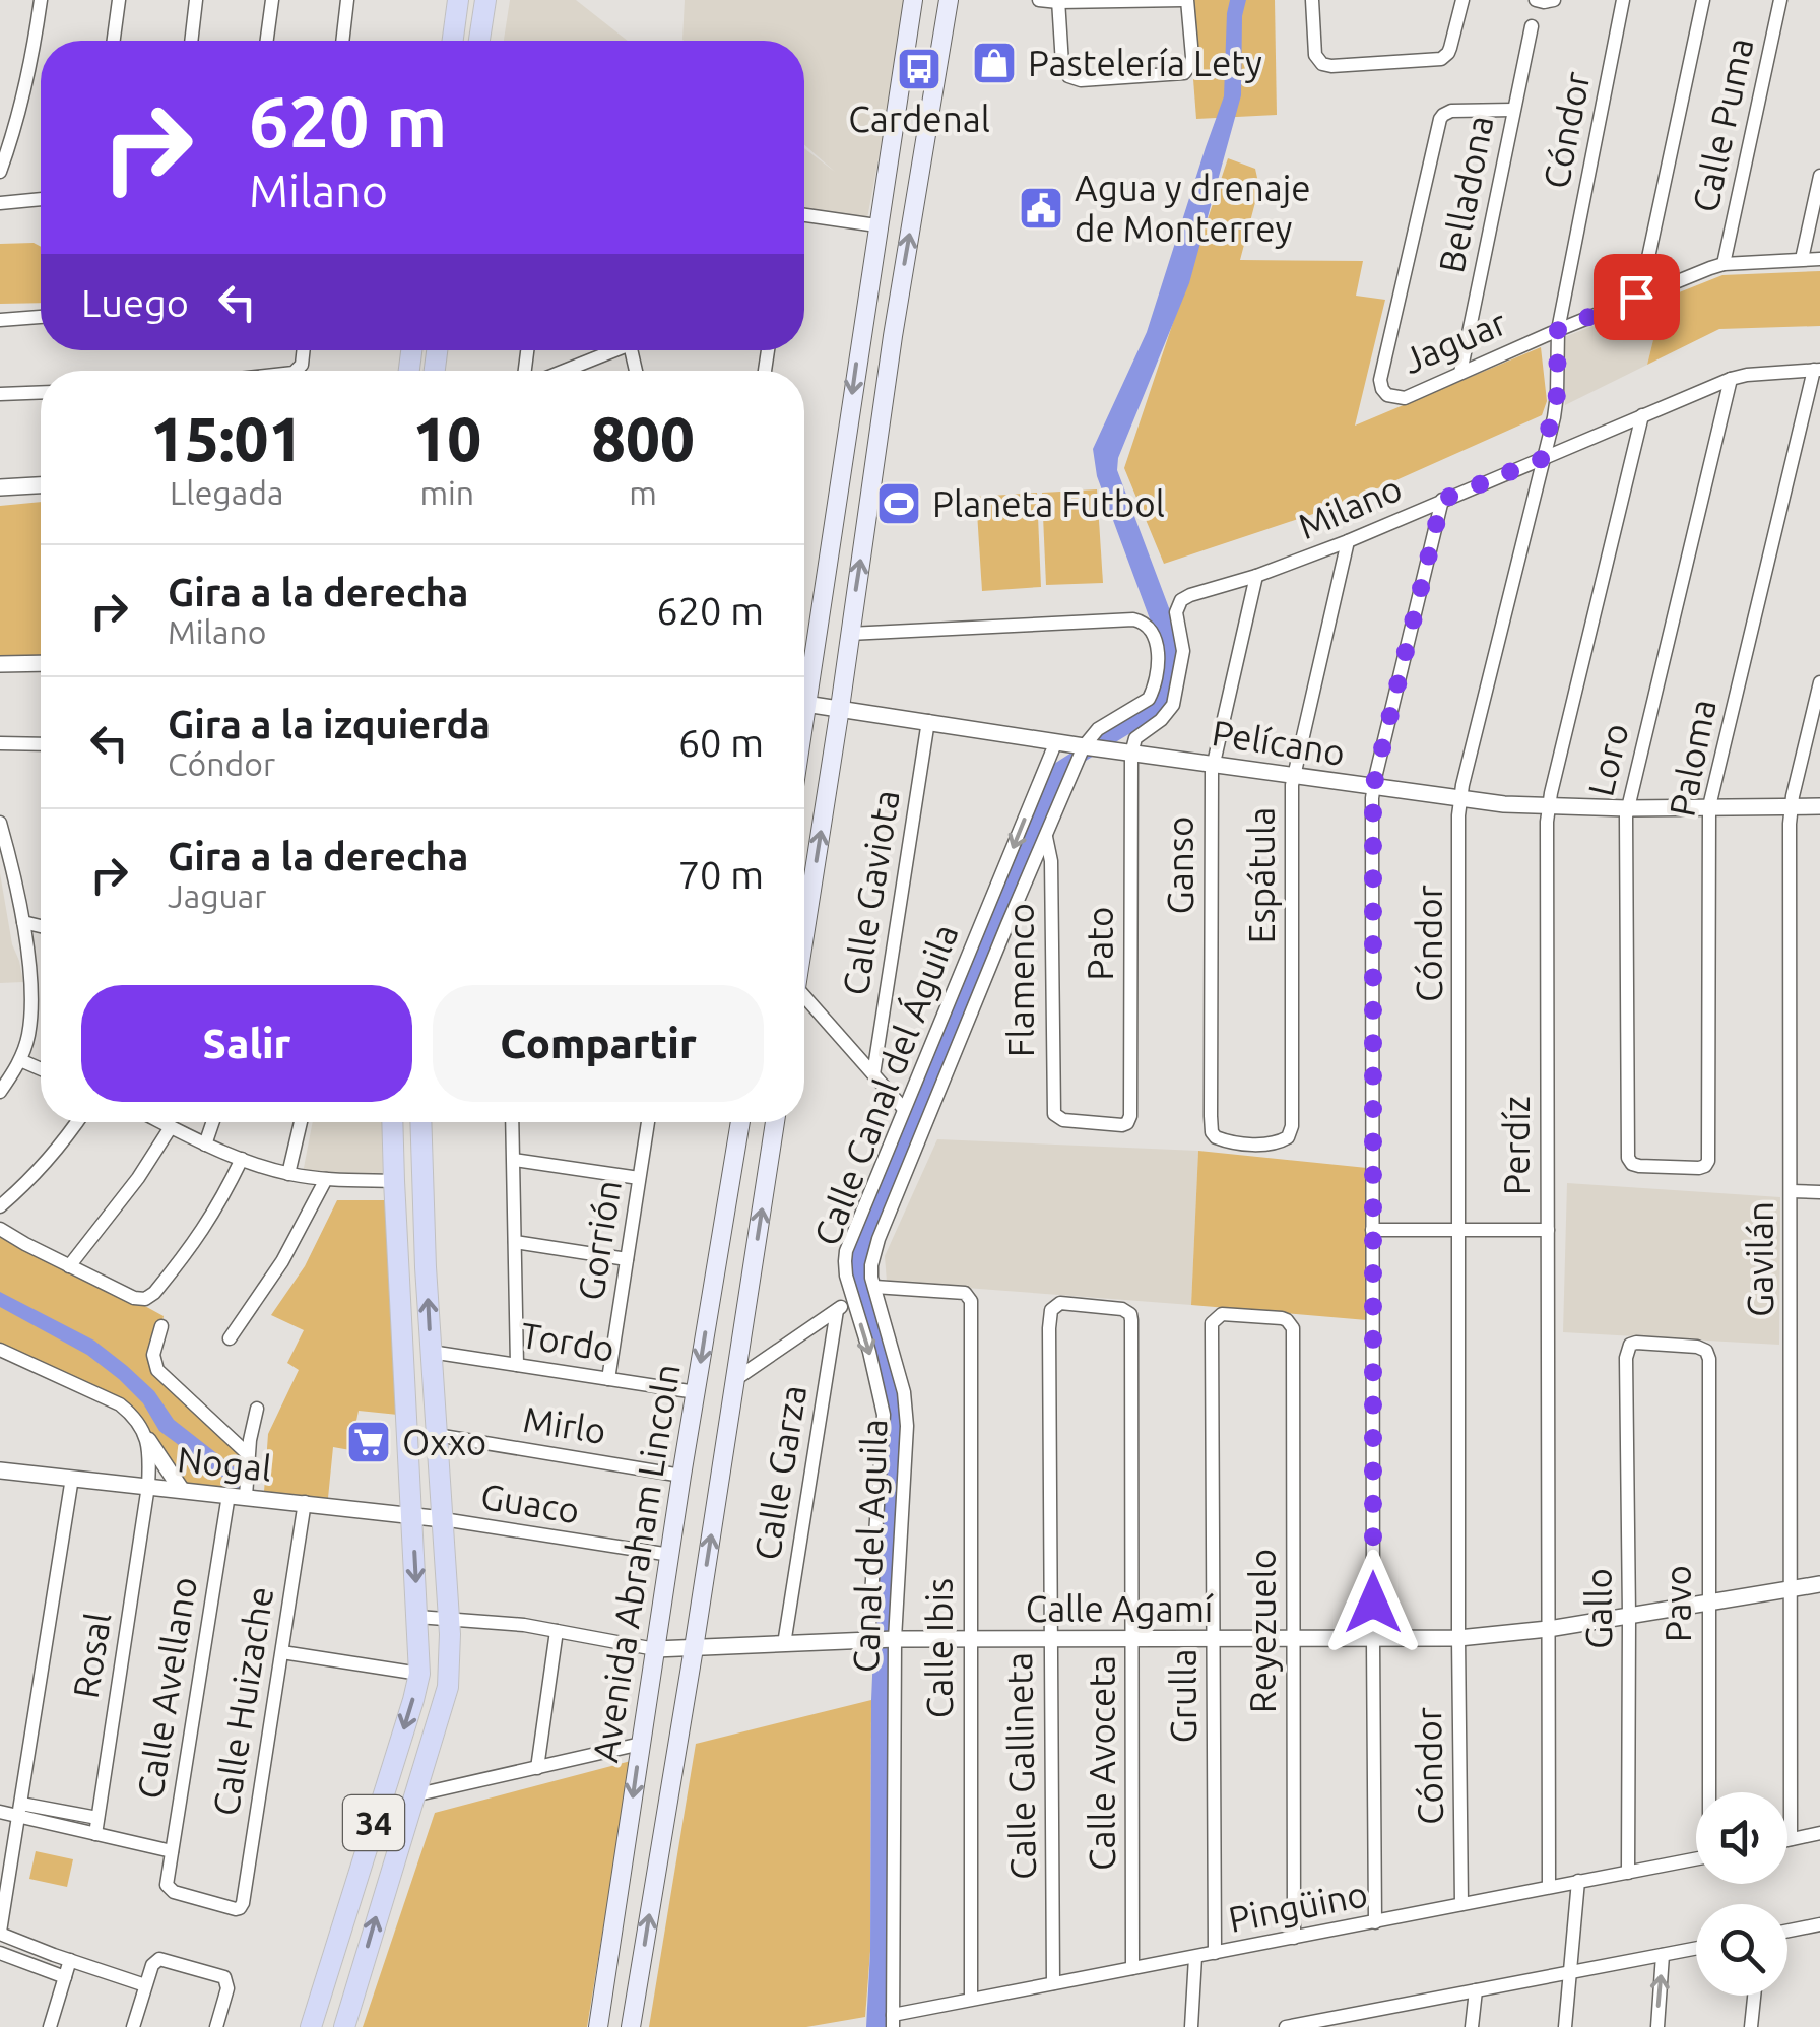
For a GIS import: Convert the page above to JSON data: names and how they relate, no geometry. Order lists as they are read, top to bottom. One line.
{"streets":{"main road":["Avenida Abraham Lincoln","34"],"street":["Calle Puma","Cóndor","Belladona","Jaguar","Milano","Pelícano","Paloma","Loro","Ganso","Espátula","Calle Gaviota","Pato","Flamenco","Calle Canal del Águila","Perdíz","Gorrión","Gavilán","Tordo","Mirlo","Nogal","Calle Garza","Guaco","Canal del Aguila","Pavo","Calle Agamí","Gallo","Reyezuelo","Calle Ibis","Rosal","Calle Avellano","Grulla","Calle Huizache","Calle Avoceta","Calle Gallineta","Pingüino"]},"crossings":[["Calle Puma","Jaguar"],["Cóndor","Jaguar"],["Cóndor","Milano"],["Cóndor","Pelícano"],["Cóndor","Calle Agamí"],["Cóndor","Pingüino"],["Belladona","Jaguar"],["Milano","Pelícano"],["Milano","Paloma"],["Milano","Loro"],["Milano","Ganso"],["Milano","Espátula"],["Milano","Pato"],["Milano","Perdíz"],["Pelícano","Paloma"],["Pelícano","Loro"],["Pelícano","Ganso"],["Pelícano","Espátula"],["Pelícano","Calle Gaviota"],["Pelícano","Pato"],["Pelícano","Calle Canal del Águila"],["Pelícano","Perdíz"],["Pelícano","Gavilán"],["Pelícano","Canal del Aguila"],["Paloma","Loro"],["Ganso","Espátula"],["Pato","Flamenco"],["Flamenco","Canal del Aguila"],["Calle Canal del Águila","Canal del Aguila"],["Calle Canal del Águila","Calle Agamí"],["Perdíz","Calle Agamí"],["Perdíz","Pingüino"],["Gorrión","Tordo"],["Gavilán","Calle Agamí"],["Tordo","Avenida Abraham Lincoln"],["Tordo","34"],["Mirlo","Avenida Abraham Lincoln"],["Mirlo","34"],["Nogal","Guaco"],["Nogal","Rosal"],["Nogal","Calle Avellano"],["Nogal","Calle Huizache"],["Nogal","34"],["Calle Garza","Calle Agamí"],["Guaco","Avenida Abraham Lincoln"],["Guaco","34"],["Canal del Aguila","Calle Agamí"],["Canal del Aguila","Calle Ibis"],["Canal del Aguila","Pingüino"],["Avenida Abraham Lincoln","Calle Agamí"],["Pavo","Calle Agamí"],["Pavo","Gallo"],["Calle Agamí","Gallo"],["Calle Agamí","Reyezuelo"],["Calle Agamí","Calle Ibis"],["Calle Agamí","Grulla"],["Calle Agamí","Calle Avoceta"],["Calle Agamí","Calle Gallineta"],["Calle Agamí","34"],["Gallo","Pingüino"],["Reyezuelo","Grulla"],["Reyezuelo","Pingüino"],["Calle Ibis","Pingüino"],["Calle Avellano","Calle Huizache"],["Grulla","Pingüino"],["Calle Avoceta","Calle Gallineta"],["Calle Avoceta","Pingüino"],["Calle Gallineta","Pingüino"]],"one_way":["Calle Canal del Águila"],"places":{"shop":["Pastelería Lety"],"bus stop":["Cardenal"],"public building":["Agua y drenaje de Monterrey"],"sports":["Planeta Futbol"],"supermarket":["Oxxo"]},"page":{"turn":["620 m","Milano"],"then":"Luego","eta":["15:01","Llegada","10","min","800","m"],"list":[{"name":"Gira a la derecha","note":"Milano","value":"620 m"},{"name":"Gira a la izquierda","note":"Cóndor","value":"60 m"},{"name":"Gira a la derecha","note":"Jaguar","value":"70 m"}],"buttons":["Salir","Compartir"]}}
